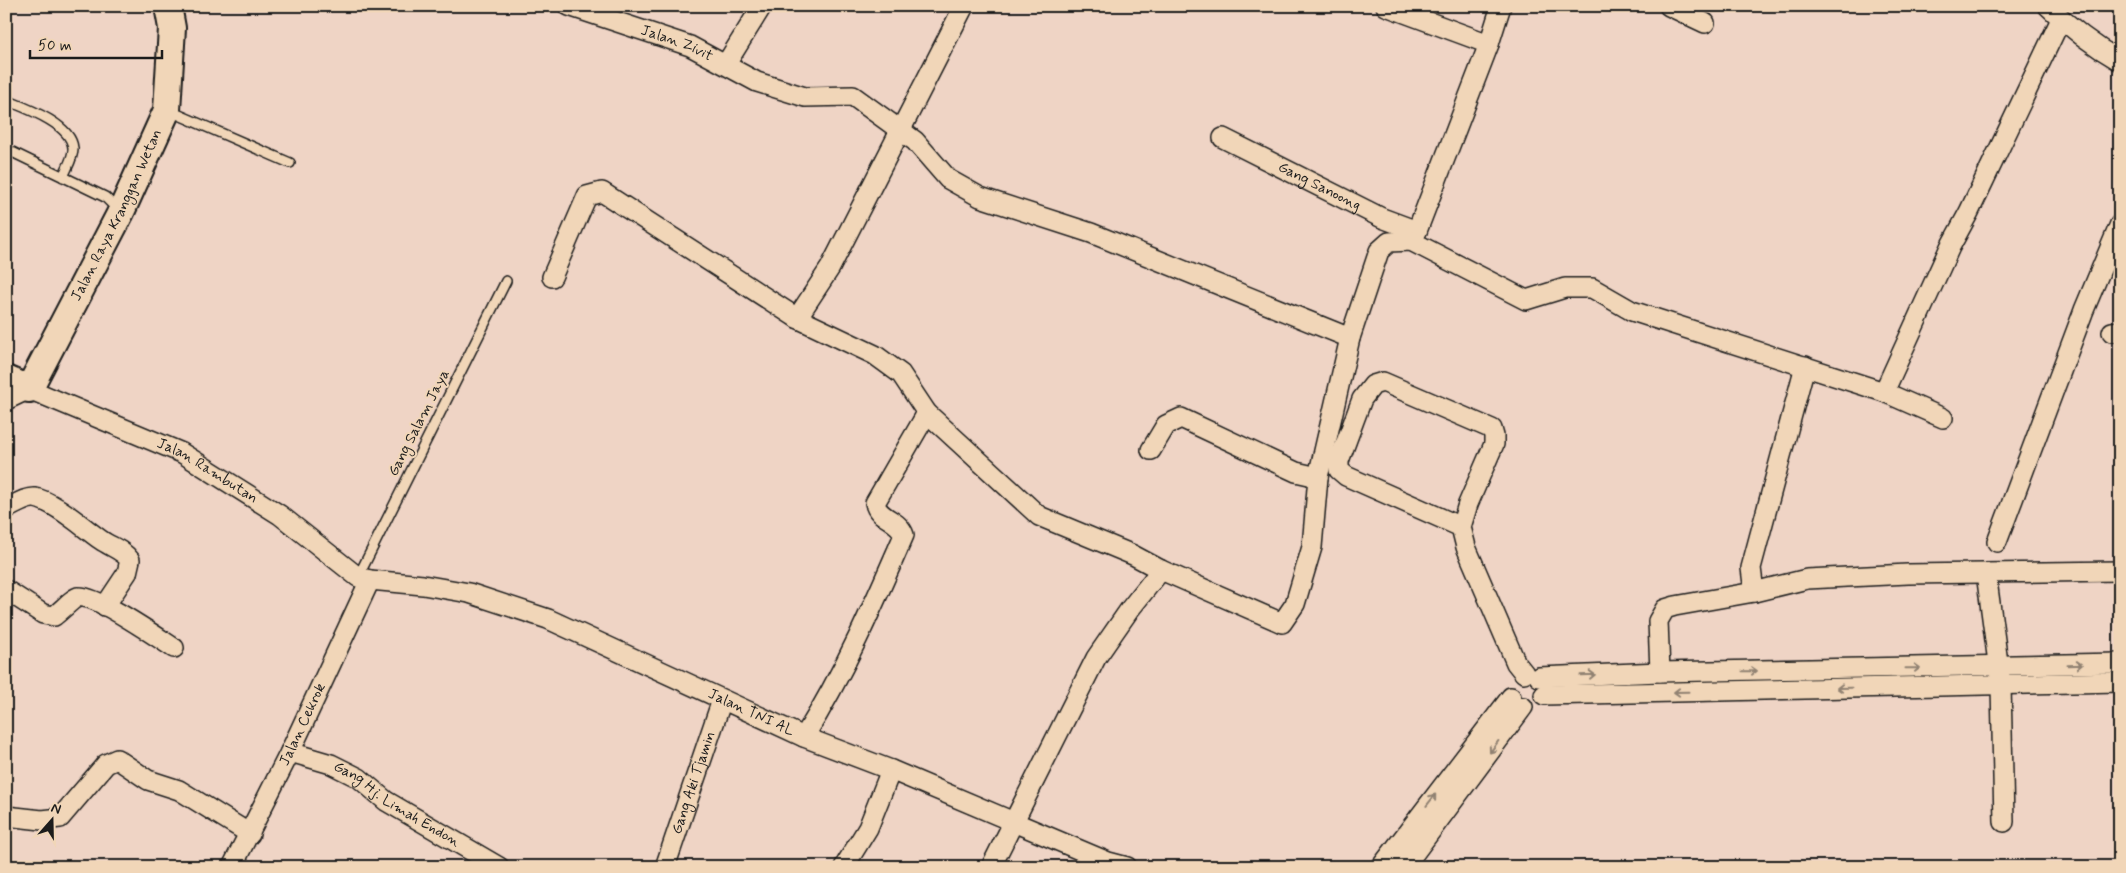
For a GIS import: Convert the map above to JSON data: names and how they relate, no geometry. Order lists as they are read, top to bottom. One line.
{"streets":{"main road":["Jalan Raya Kranggan Wetan"],"street":["Jalan Zivit","Gang Sanoong","Jalan Rambutan","Jalan TNI AL","Jalan Cekrok","Gang Aki Tjamin","Gang Hj. Limah Endon"],"lane":["Gang Salam Jaya"]},"crossings":[["Jalan Raya Kranggan Wetan","Jalan Rambutan"],["Gang Salam Jaya","Jalan Rambutan"],["Gang Salam Jaya","Jalan TNI AL"],["Gang Salam Jaya","Jalan Cekrok"],["Jalan Rambutan","Jalan TNI AL"],["Jalan Rambutan","Jalan Cekrok"],["Jalan TNI AL","Jalan Cekrok"],["Jalan TNI AL","Gang Aki Tjamin"],["Jalan Cekrok","Gang Hj. Limah Endon"]],"scale_bar":"50 m","north":"top"}
